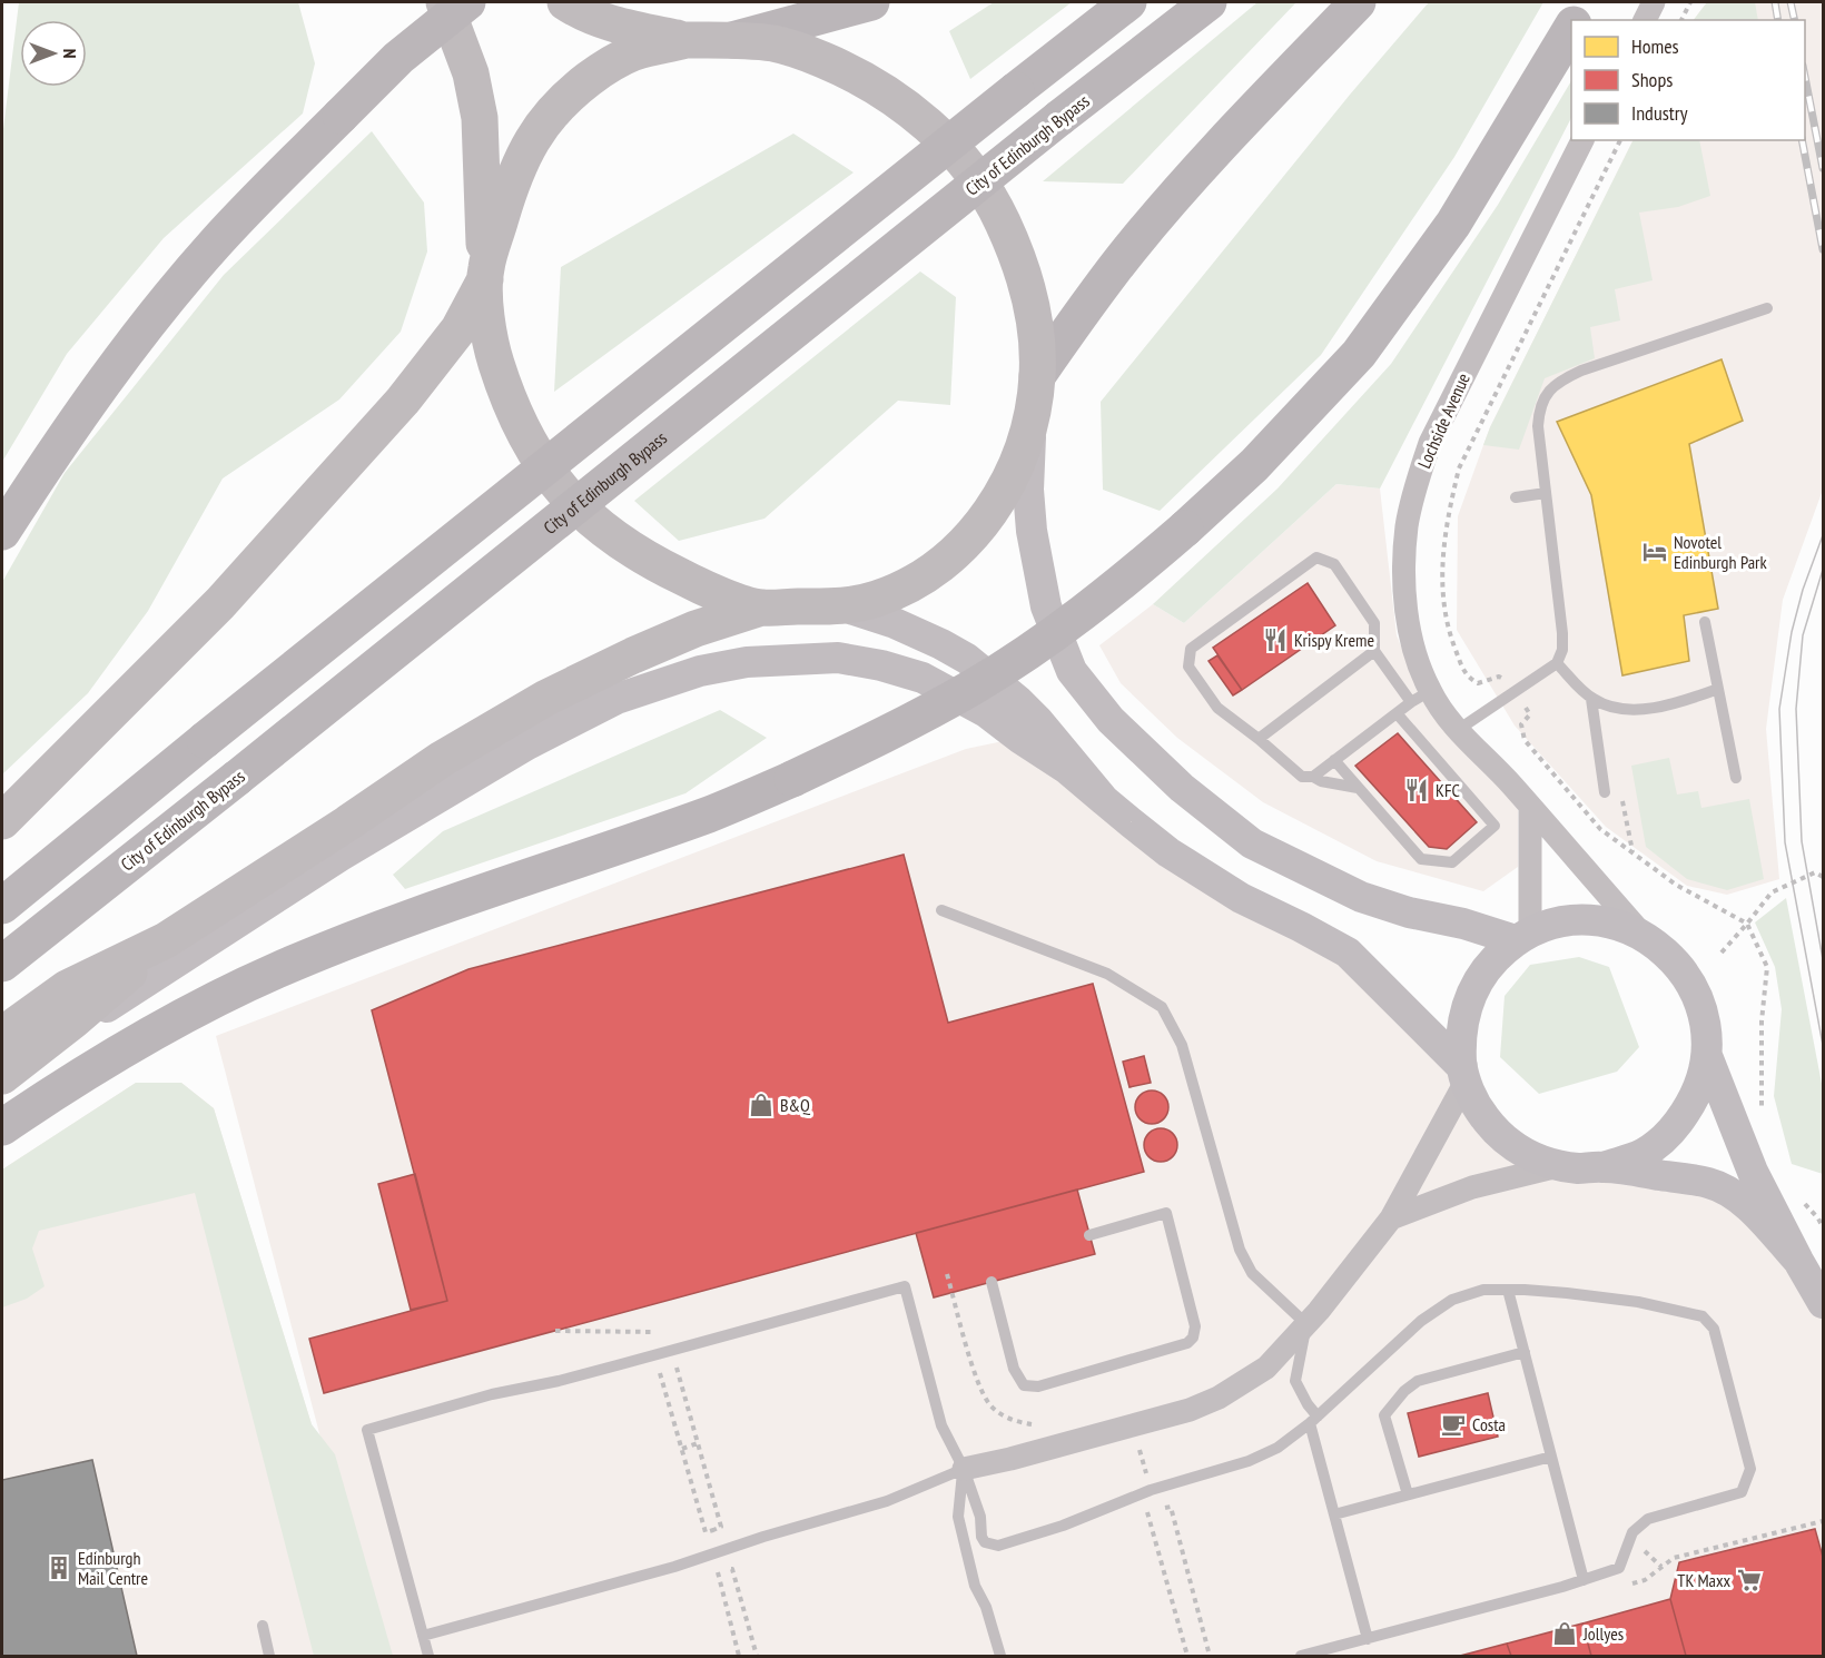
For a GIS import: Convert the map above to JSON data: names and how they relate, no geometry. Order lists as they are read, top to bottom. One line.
{"streets":{"main road":["City of Edinburgh Bypass"],"street":["Lochside Avenue"]},"places":{"hotel":["Novotel Edinburgh Park"],"restaurant":["Krispy Kreme","KFC"],"shop":["B&Q","Jollyes"],"cafe":["Costa"],"building":["Edinburgh Mail Centre"],"supermarket":["TK Maxx"]},"legend":["Homes","Shops","Industry"],"north":"right"}
